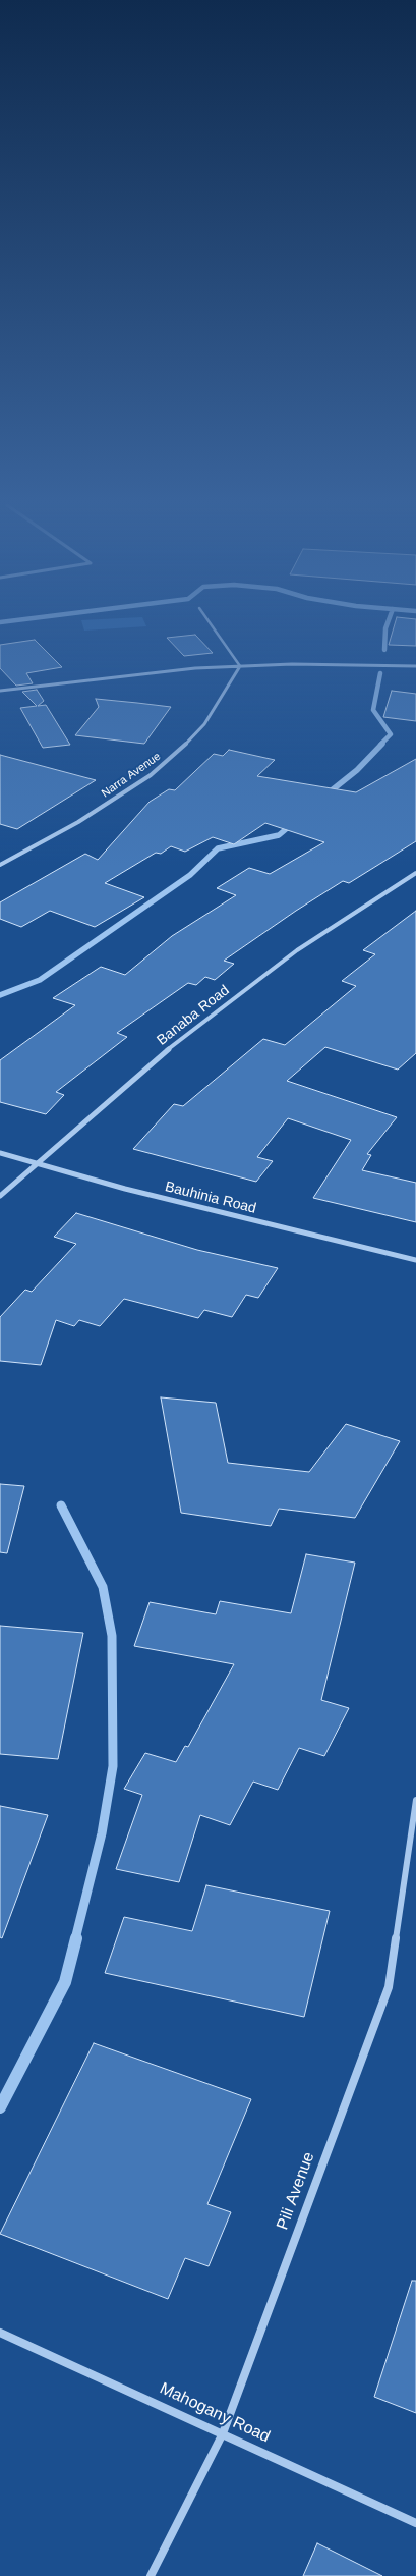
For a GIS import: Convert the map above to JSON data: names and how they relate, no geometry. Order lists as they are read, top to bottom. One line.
{"streets":{"street":["Narra Avenue","Banaba Road","Bauhinia Road","Pili Avenue","Mahogany Road"]},"crossings":[["Banaba Road","Bauhinia Road"],["Pili Avenue","Mahogany Road"]]}
